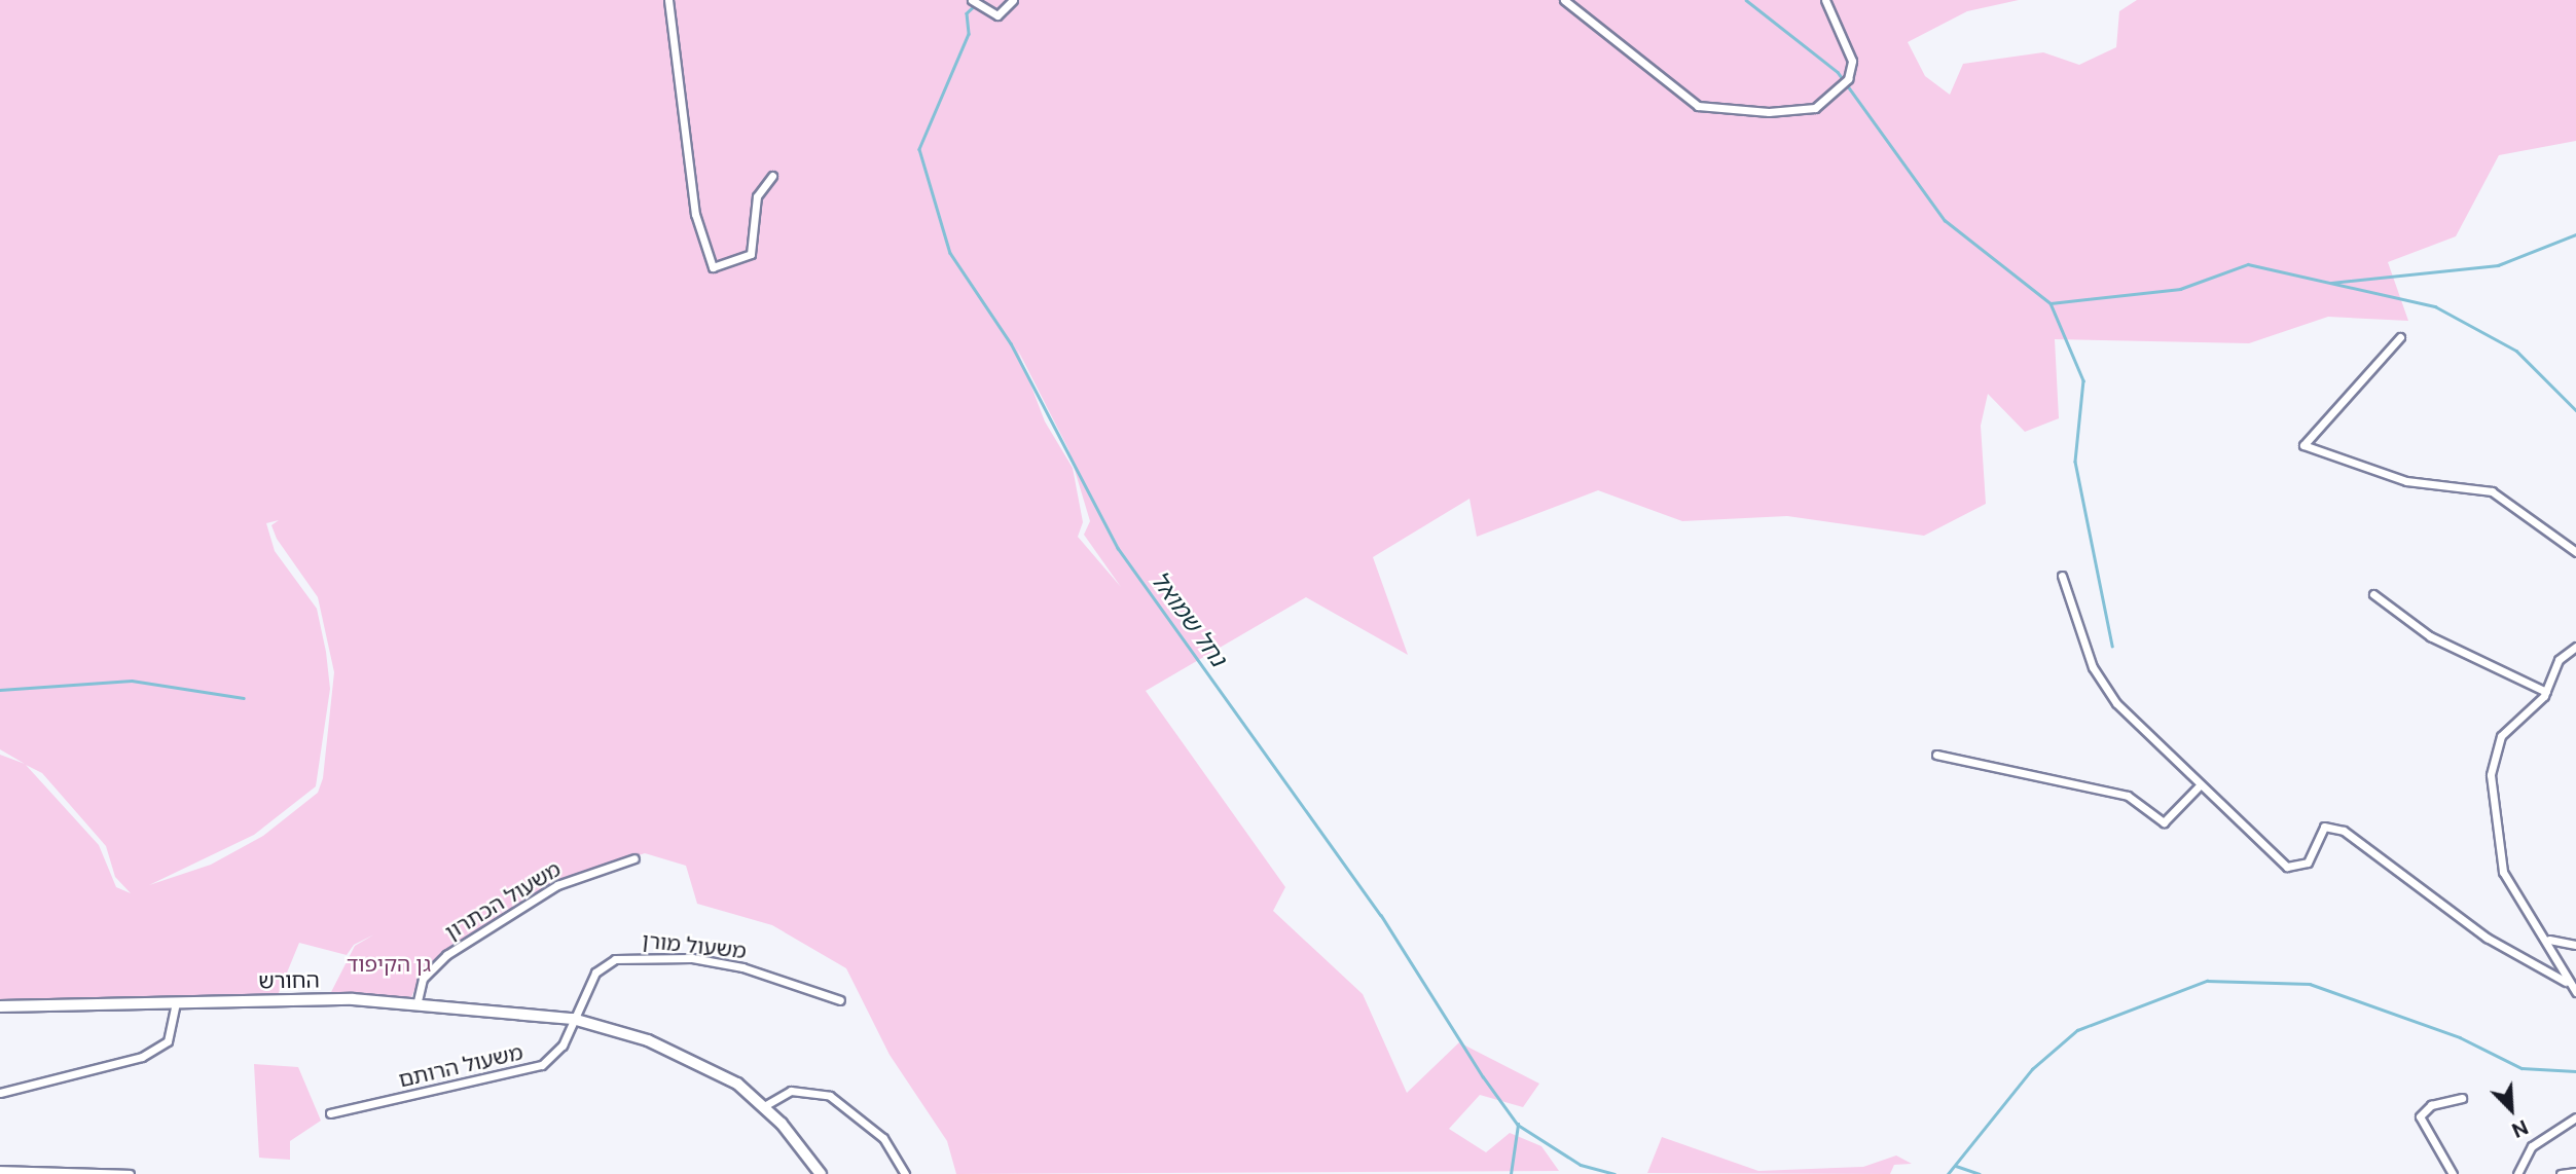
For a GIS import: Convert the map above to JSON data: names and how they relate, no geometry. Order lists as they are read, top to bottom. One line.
{"streets":{"street":["משעול הכתרון","משעול מורן","החורש","משעול הרותם"]},"crossings":[["משעול הכתרון","החורש"],["משעול מורן","החורש"],["משעול מורן","משעול הרותם"],["החורש","משעול הרותם"]],"water":["נחל שמואל"],"parks":["גן הקיפוד"],"north":"bottom right"}
